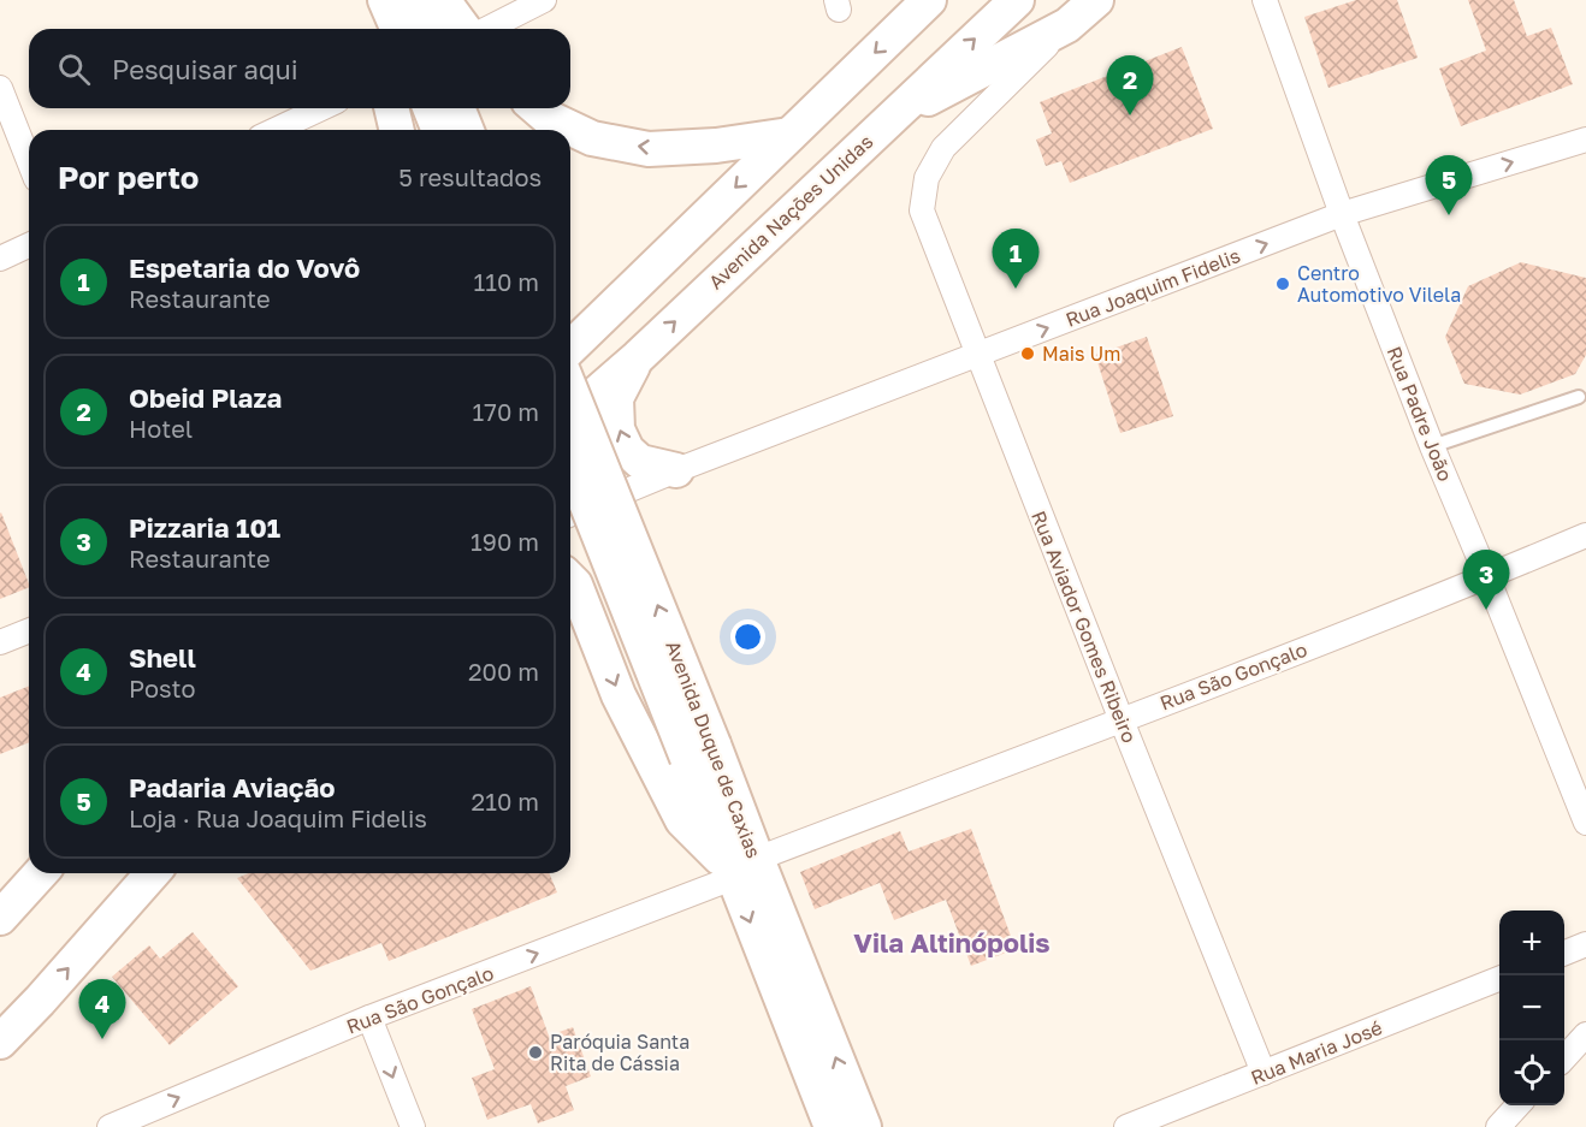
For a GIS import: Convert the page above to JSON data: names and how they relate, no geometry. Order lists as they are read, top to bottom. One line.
{"streets":{"main road":["Avenida Nações Unidas","Avenida Duque de Caxias"],"street":["Rua Joaquim Fidelis","Rua Padre João","Rua Aviador Gomes Ribeiro","Rua São Gonçalo","Rua Maria José"]},"crossings":[["Rua Joaquim Fidelis","Rua Padre João"],["Rua Joaquim Fidelis","Rua Aviador Gomes Ribeiro"],["Rua Padre João","Rua São Gonçalo"],["Rua Aviador Gomes Ribeiro","Rua São Gonçalo"],["Rua Aviador Gomes Ribeiro","Rua Maria José"],["Rua São Gonçalo","Avenida Duque de Caxias"]],"one_way":["Rua Joaquim Fidelis","Rua São Gonçalo"],"districts":["Vila Altinópolis"],"places":["Centro Automotivo Vilela","Mais Um","Paróquia Santa Rita de Cássia"],"page":{"search":"Pesquisar aqui","pins":["2","5","1","3","4"],"heading":["Por perto","5 resultados"],"list":[{"mark":"1","name":"Espetaria do Vovô","note":"Restaurante","value":"110 m"},{"mark":"2","name":"Obeid Plaza","note":"Hotel","value":"170 m"},{"mark":"3","name":"Pizzaria 101","note":"Restaurante","value":"190 m"},{"mark":"4","name":"Shell","note":"Posto","value":"200 m"},{"mark":"5","name":"Padaria Aviação","note":"Loja · Rua Joaquim Fidelis","value":"210 m"}],"map_buttons":["+","−"]}}
